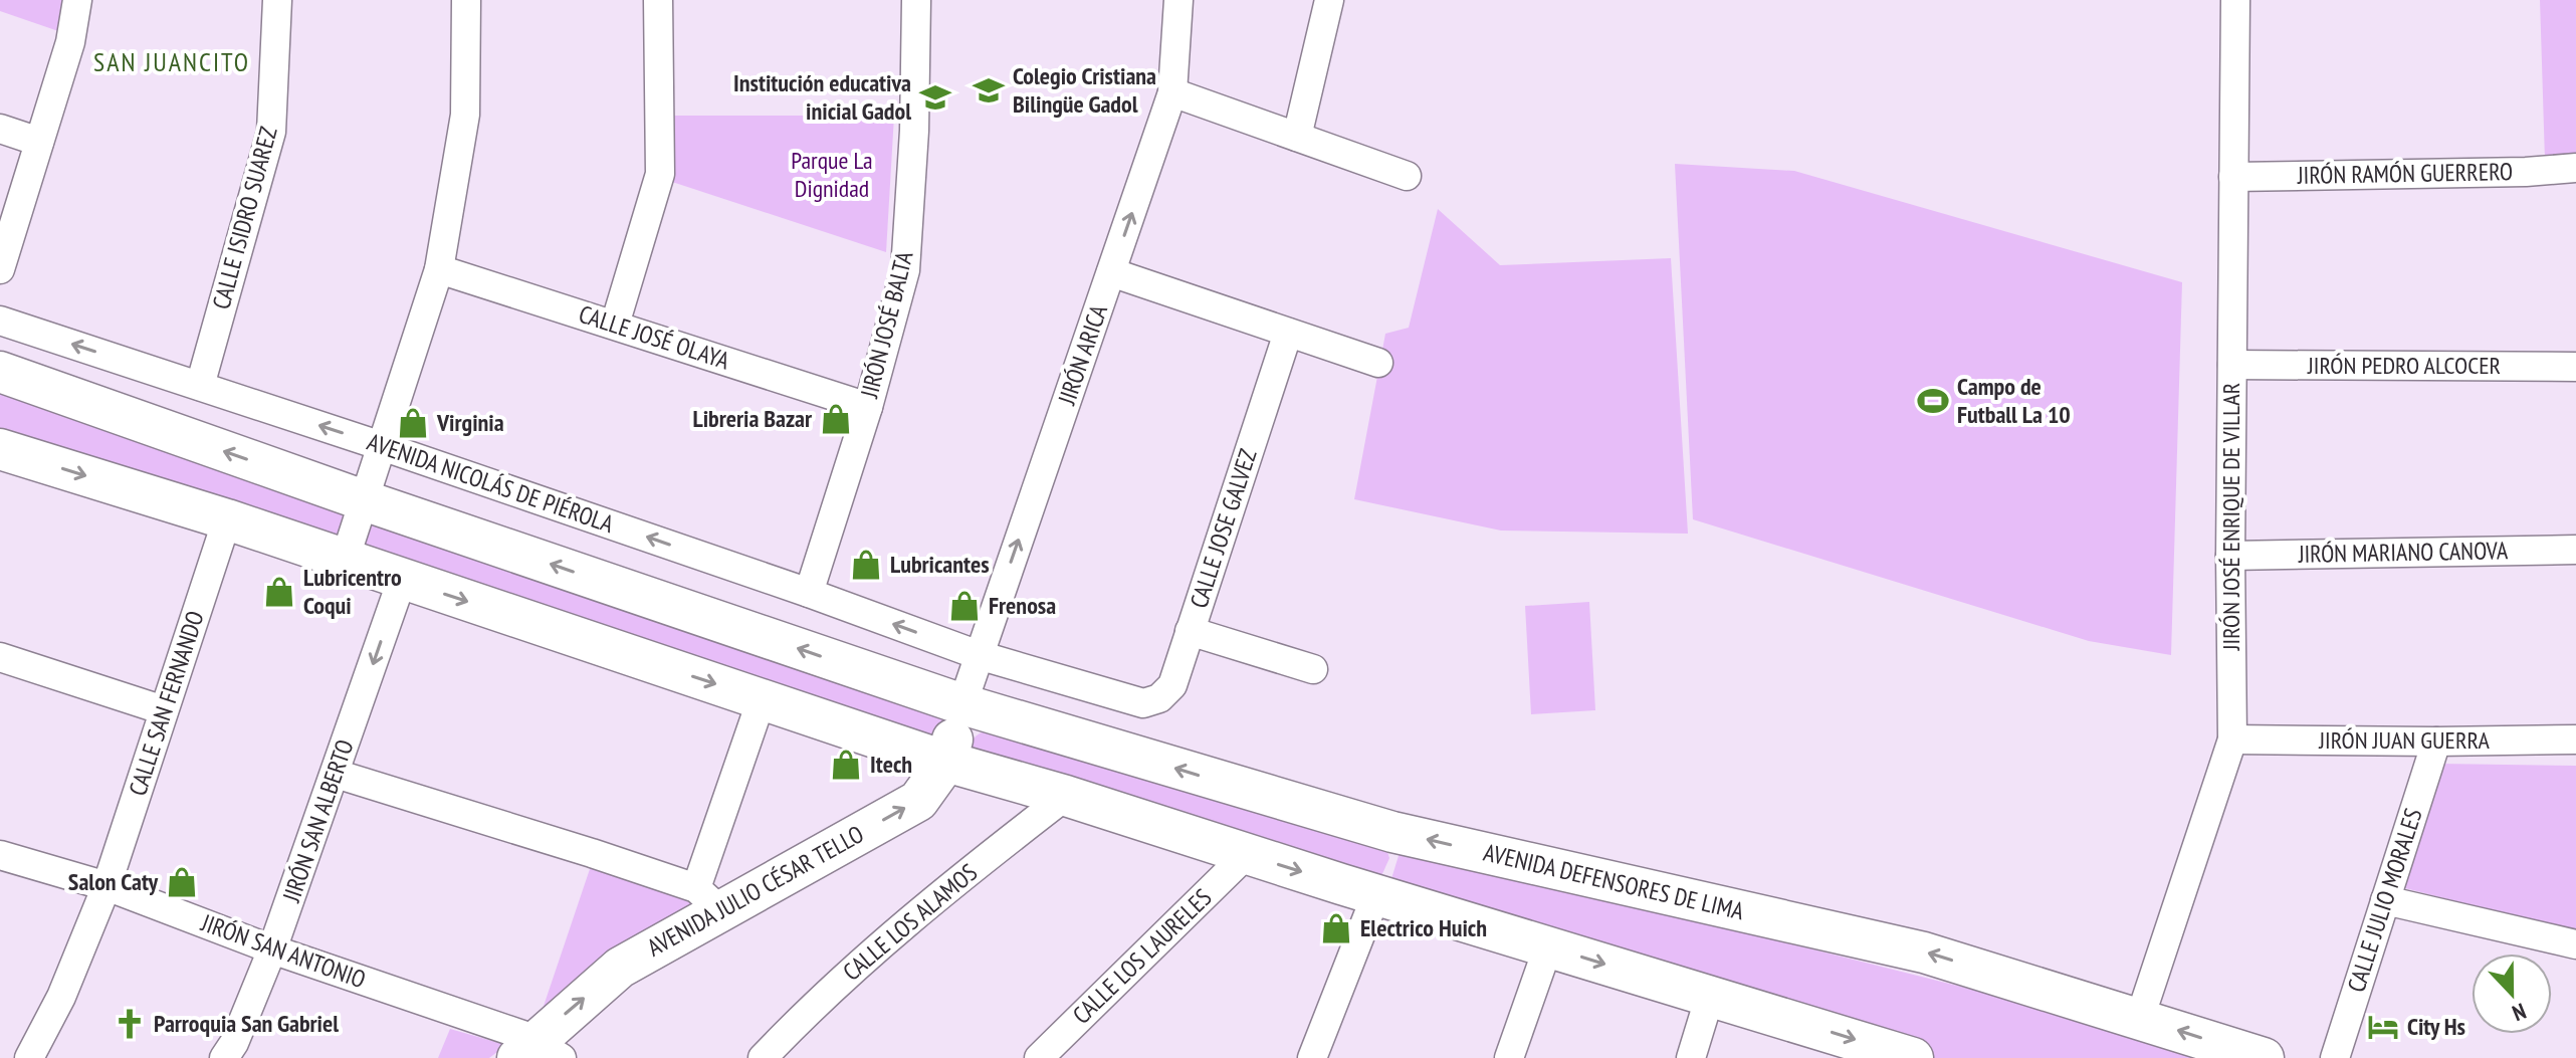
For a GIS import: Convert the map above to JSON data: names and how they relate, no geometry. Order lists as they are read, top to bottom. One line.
{"streets":{"main road":["AVENIDA DEFENSORES DE LIMA","AVENIDA JULIO CÉSAR TELLO"],"street":["JIRÓN RAMÓN GUERRERO","CALLE ISIDRO SUAREZ","JIRÓN JOSÉ BALTA","CALLE JOSÉ OLAYA","JIRÓN ARICA","JIRÓN PEDRO ALCOCER","AVENIDA NICOLÁS DE PIÉROLA","JIRÓN JOSÉ ENRIQUE DE VILLAR","CALLE JOSE GALVEZ","JIRÓN MARIANO CANOVA","CALLE SAN FERNANDO","JIRÓN JUAN GUERRA","JIRÓN SAN ALBERTO","CALLE JULIO MORALES","CALLE LOS ALAMOS","JIRÓN SAN ANTONIO","CALLE LOS LAURELES"]},"crossings":[["JIRÓN RAMÓN GUERRERO","JIRÓN JOSÉ ENRIQUE DE VILLAR"],["CALLE ISIDRO SUAREZ","AVENIDA NICOLÁS DE PIÉROLA"],["JIRÓN JOSÉ BALTA","CALLE JOSÉ OLAYA"],["JIRÓN JOSÉ BALTA","AVENIDA NICOLÁS DE PIÉROLA"],["JIRÓN ARICA","AVENIDA NICOLÁS DE PIÉROLA"],["JIRÓN ARICA","CALLE JOSE GALVEZ"],["JIRÓN ARICA","AVENIDA DEFENSORES DE LIMA"],["JIRÓN ARICA","AVENIDA JULIO CÉSAR TELLO"],["JIRÓN PEDRO ALCOCER","JIRÓN JOSÉ ENRIQUE DE VILLAR"],["AVENIDA NICOLÁS DE PIÉROLA","CALLE JOSE GALVEZ"],["JIRÓN JOSÉ ENRIQUE DE VILLAR","JIRÓN MARIANO CANOVA"],["JIRÓN JOSÉ ENRIQUE DE VILLAR","JIRÓN JUAN GUERRA"],["JIRÓN JOSÉ ENRIQUE DE VILLAR","AVENIDA DEFENSORES DE LIMA"],["CALLE SAN FERNANDO","JIRÓN SAN ANTONIO"],["JIRÓN JUAN GUERRA","CALLE JULIO MORALES"],["JIRÓN SAN ALBERTO","JIRÓN SAN ANTONIO"],["AVENIDA DEFENSORES DE LIMA","AVENIDA JULIO CÉSAR TELLO"],["AVENIDA JULIO CÉSAR TELLO","JIRÓN SAN ANTONIO"]],"one_way":["JIRÓN ARICA","AVENIDA NICOLÁS DE PIÉROLA","JIRÓN SAN ALBERTO","AVENIDA JULIO CÉSAR TELLO"],"districts":["SAN JUANCITO"],"parks":["Parque La Dignidad"],"places":{"school or university":["Colegio Cristiana Bilingüe Gadol","Institución educativa inicial Gadol"],"sports":["Campo de Futball La 10"],"shop":["Libreria Bazar","Virginia","Lubricantes","Lubricentro Coqui","Frenosa","Itech","Salon Caty","Electrico Huich"],"church":["Parroquia San Gabriel"],"hotel":["City Hs"]},"north":"bottom"}
